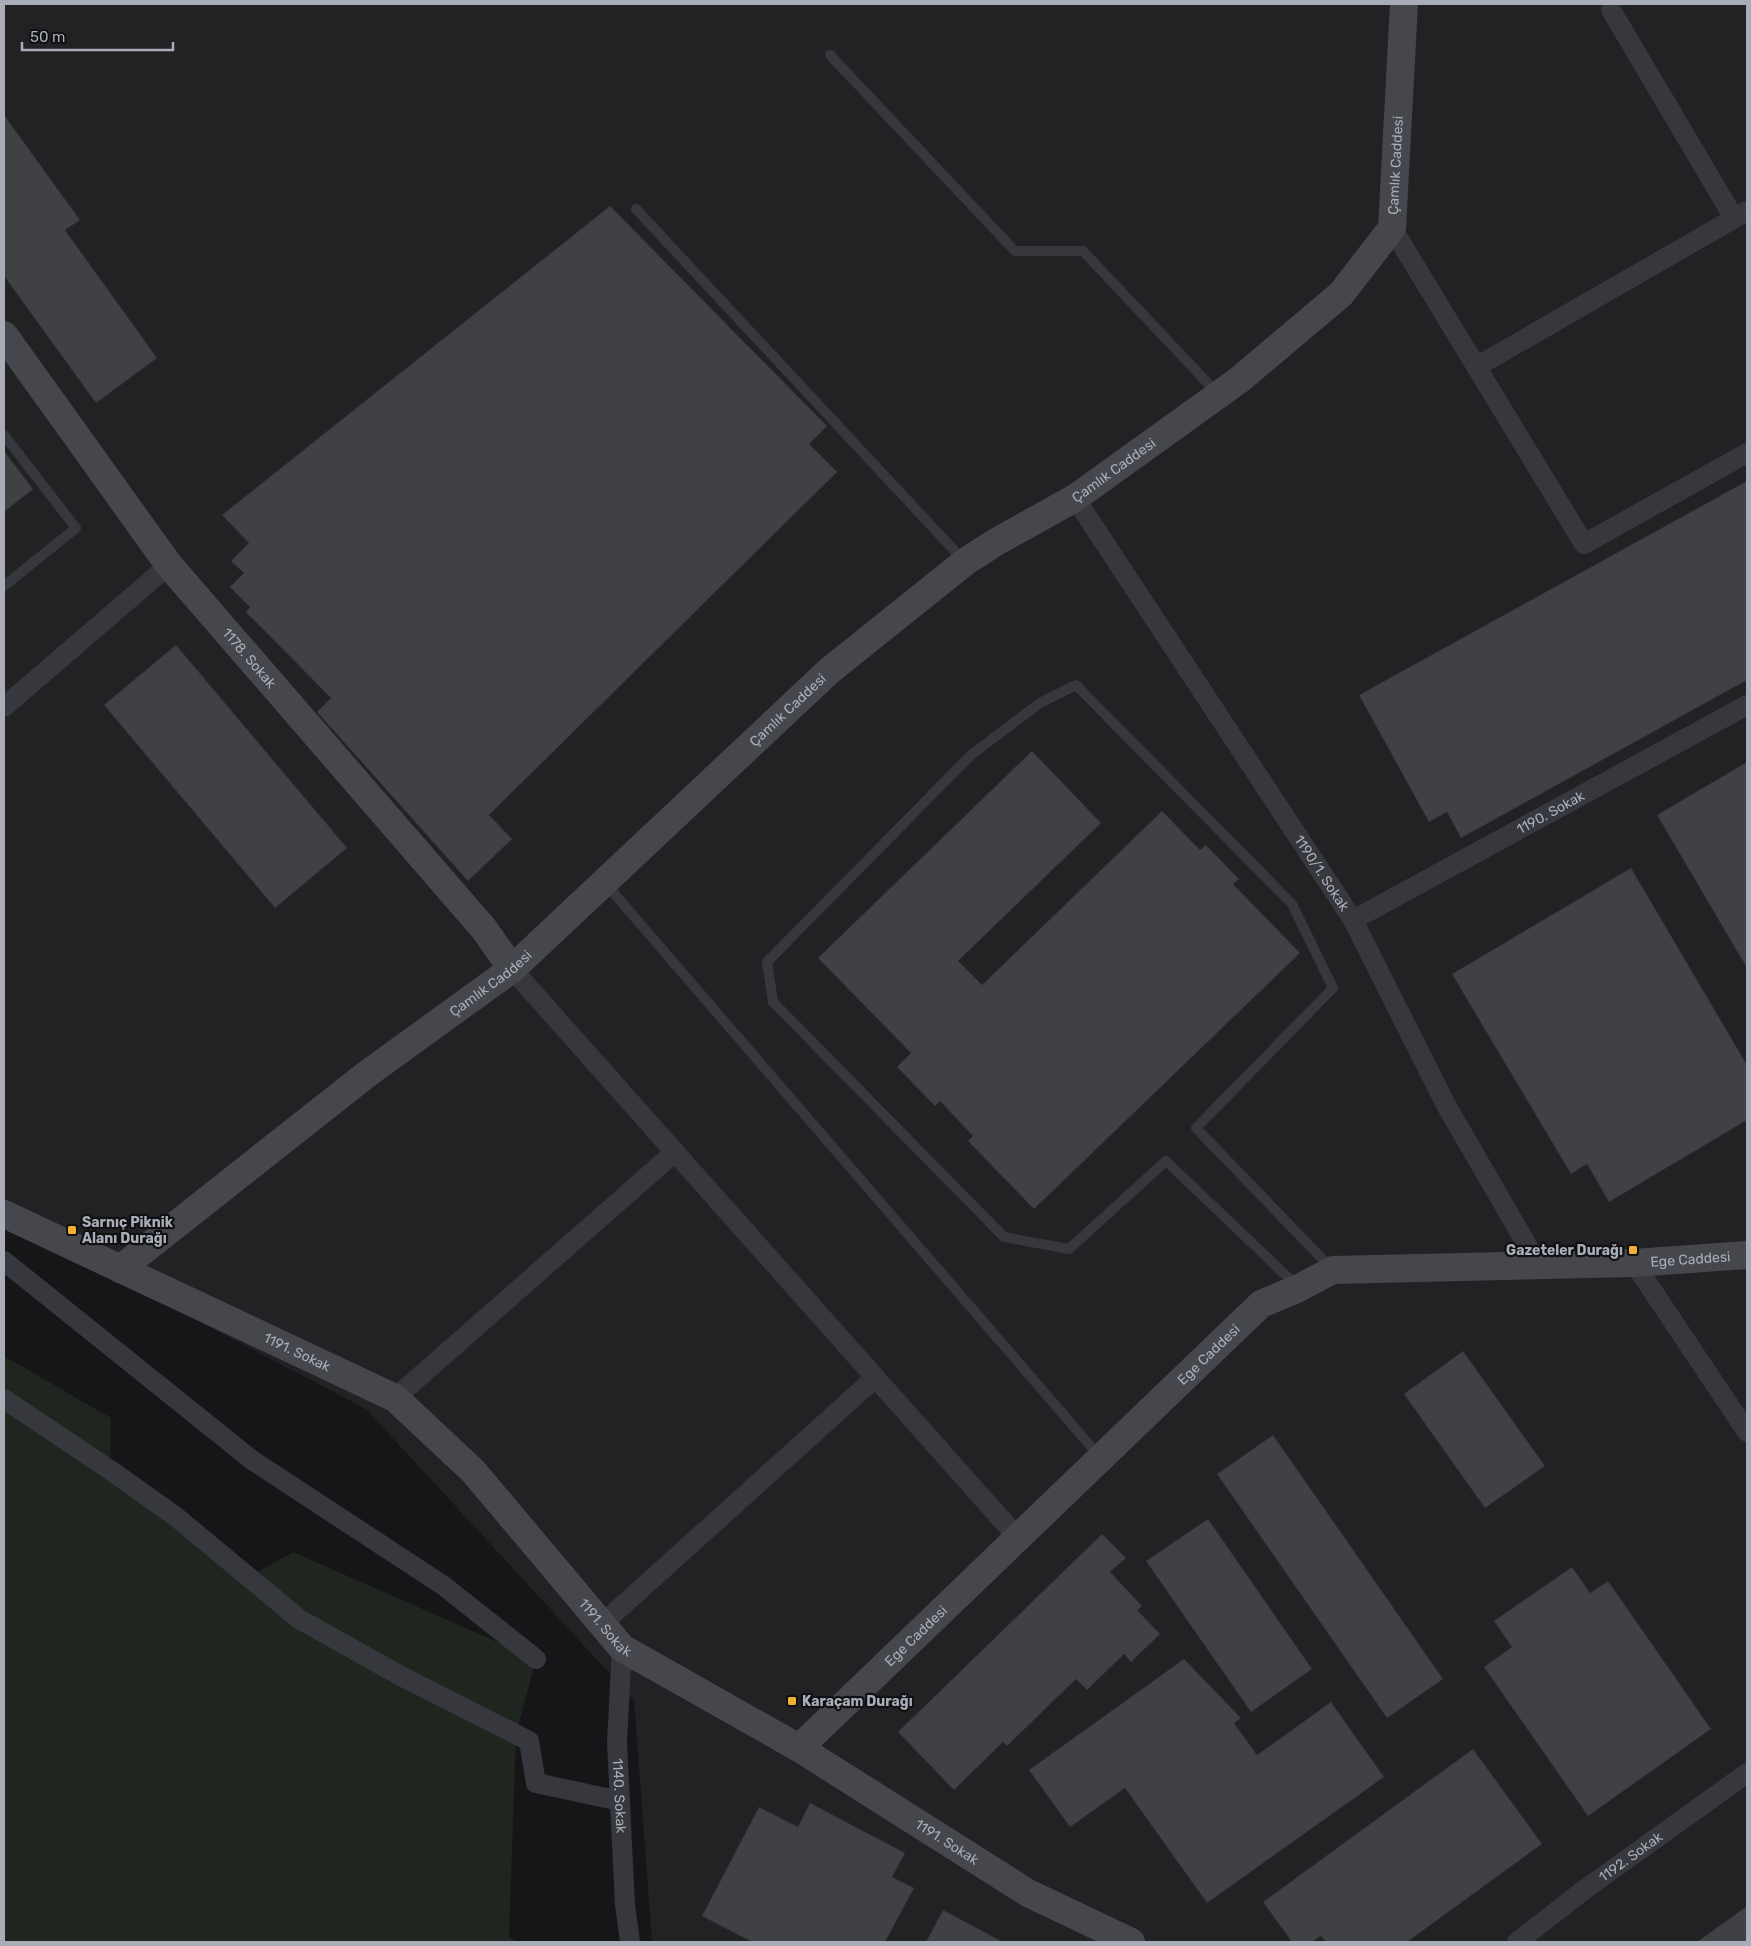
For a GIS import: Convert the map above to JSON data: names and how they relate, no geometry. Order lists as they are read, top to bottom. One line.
{"streets":{"street":["Çamlık Caddesi","1178. Sokak","1190. Sokak","1190/1. Sokak","Ege Caddesi","1191. Sokak","1140. Sokak","1192. Sokak"]},"crossings":[["Çamlık Caddesi","1178. Sokak"],["Çamlık Caddesi","1190/1. Sokak"],["Çamlık Caddesi","1191. Sokak"],["1190. Sokak","1190/1. Sokak"],["1190/1. Sokak","Ege Caddesi"],["Ege Caddesi","1191. Sokak"],["1191. Sokak","1140. Sokak"]],"places":{"transit":["Sarnıç Piknik Alanı Durağı","Gazeteler Durağı","Karaçam Durağı"]},"scale_bar":"50 m"}
